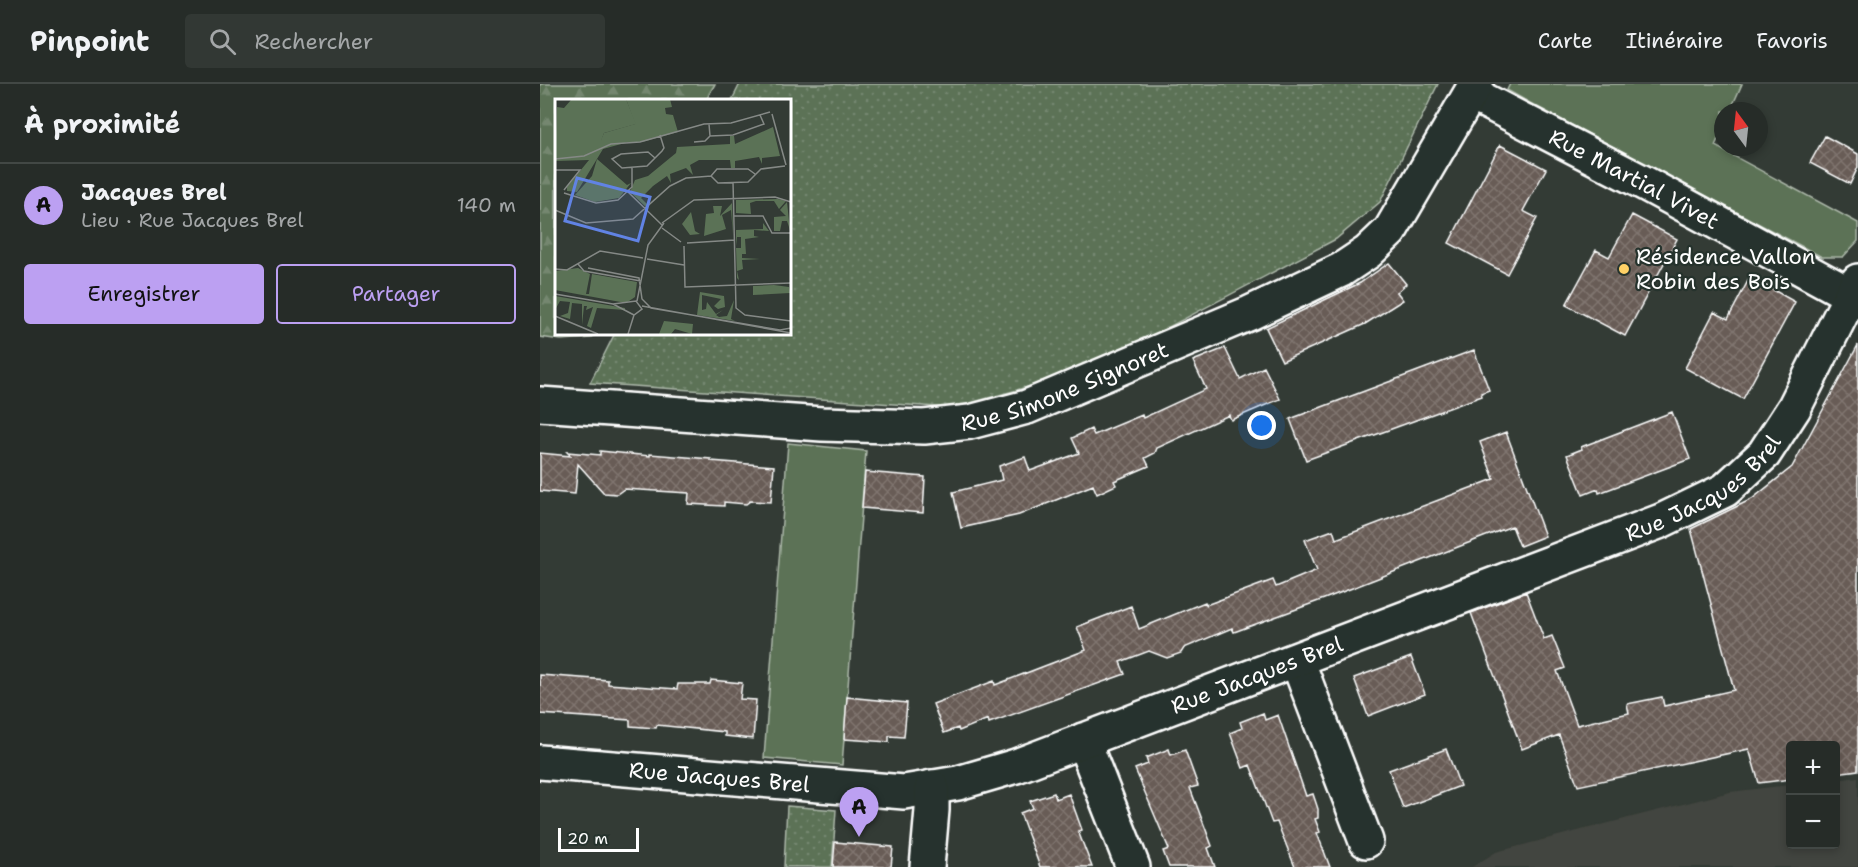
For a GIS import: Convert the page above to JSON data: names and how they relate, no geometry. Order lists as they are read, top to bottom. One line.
{"streets":{"street":["Rue Martial Vivet","Rue Simone Signoret","Rue Jacques Brel"]},"crossings":[["Rue Martial Vivet","Rue Simone Signoret"],["Rue Martial Vivet","Rue Jacques Brel"]],"places":["Résidence Vallon Robin des Bois"],"scale_bar":"20 m","north":"top","page":{"header":"Pinpoint","search":"Rechercher","nav":["Carte","Itinéraire","Favoris"],"heading":"À proximité","list":[{"mark":"A","name":"Jacques Brel","note":"Lieu · Rue Jacques Brel","value":"140 m"}],"buttons":["Enregistrer","Partager"],"map_buttons":["+","−"],"pins":"A","scale":"20 m"}}
